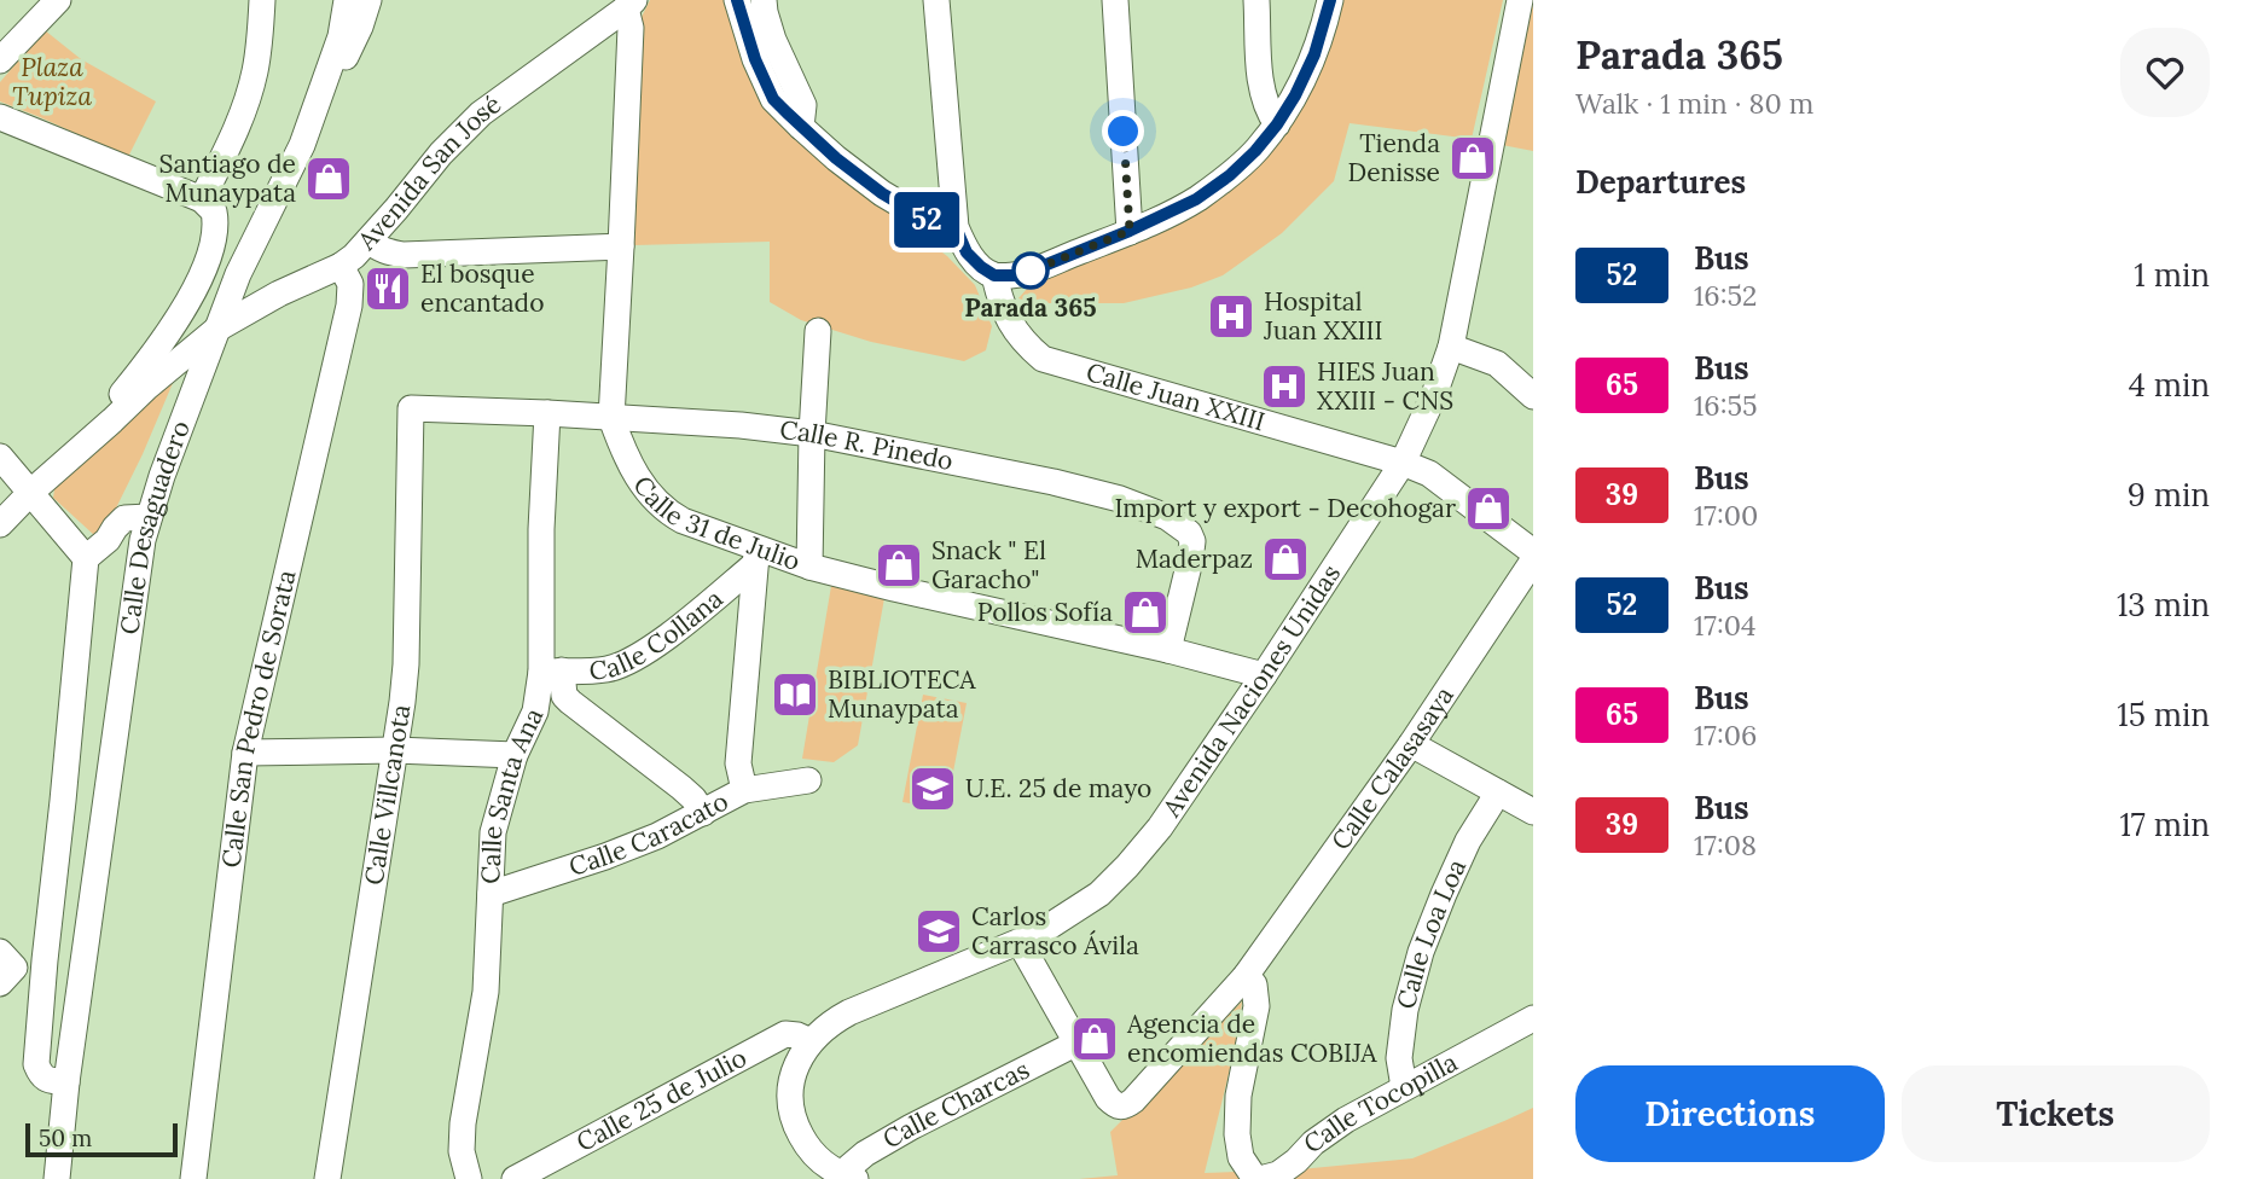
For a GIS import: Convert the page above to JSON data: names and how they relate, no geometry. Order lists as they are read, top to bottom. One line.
{"streets":{"street":["Avenida San José","Calle Juan XXIII","Calle R. Pinedo","Calle 31 de Julio","Calle Desaguadero","Calle Collana","Avenida Naciones Unidas","Calle San Pedro de Sorata","Calle Calasasaya","Calle Villcanota","Calle Santa Ana","Calle Caracato","Calle Loa Loa","Calle 25 de Julio","Calle Charcas","Calle Tocopilla"]},"crossings":[["Avenida San José","Calle 31 de Julio"],["Avenida San José","Calle Desaguadero"],["Avenida San José","Calle San Pedro de Sorata"],["Calle Juan XXIII","Avenida Naciones Unidas"],["Calle R. Pinedo","Calle 31 de Julio"],["Calle R. Pinedo","Calle Villcanota"],["Calle R. Pinedo","Calle Santa Ana"],["Calle 31 de Julio","Calle Collana"],["Calle 31 de Julio","Avenida Naciones Unidas"],["Calle Collana","Calle Santa Ana"],["Avenida Naciones Unidas","Calle 25 de Julio"],["Avenida Naciones Unidas","Calle Charcas"],["Calle Calasasaya","Calle Charcas"],["Calle Calasasaya","Calle Tocopilla"],["Calle Santa Ana","Calle Caracato"],["Calle Loa Loa","Calle Tocopilla"]],"parks":["Plaza Tupiza"],"places":{"shop":["Tienda Denisse","Santiago de Munaypata","Import y export - Decohogar","Maderpaz","Snack \" El Garacho\"","Pollos Sofía","Agencia de encomiendas COBIJA"],"other":["Parada 365"],"restaurant":["El bosque encantado"],"hospital":["Hospital Juan XXIII","HIES Juan XXIII - CNS"],"library":["BIBLIOTECA Munaypata"],"school or university":["U.E. 25 de mayo","Carlos Carrasco Ávila"]},"lines":["bus line 52"],"scale_bar":"50 m","page":{"on_map":"52","heading":[["Parada 365","Walk · 1 min · 80 m"],"Departures"],"list":[{"mark":"52","name":"Bus","note":"16:52","value":"1 min"},{"mark":"65","name":"Bus","note":"16:55","value":"4 min"},{"mark":"39","name":"Bus","note":"17:00","value":"9 min"},{"mark":"52","name":"Bus","note":"17:04","value":"13 min"},{"mark":"65","name":"Bus","note":"17:06","value":"15 min"},{"mark":"39","name":"Bus","note":"17:08","value":"17 min"}],"buttons":["Directions","Tickets"],"scale":"50 m"}}
